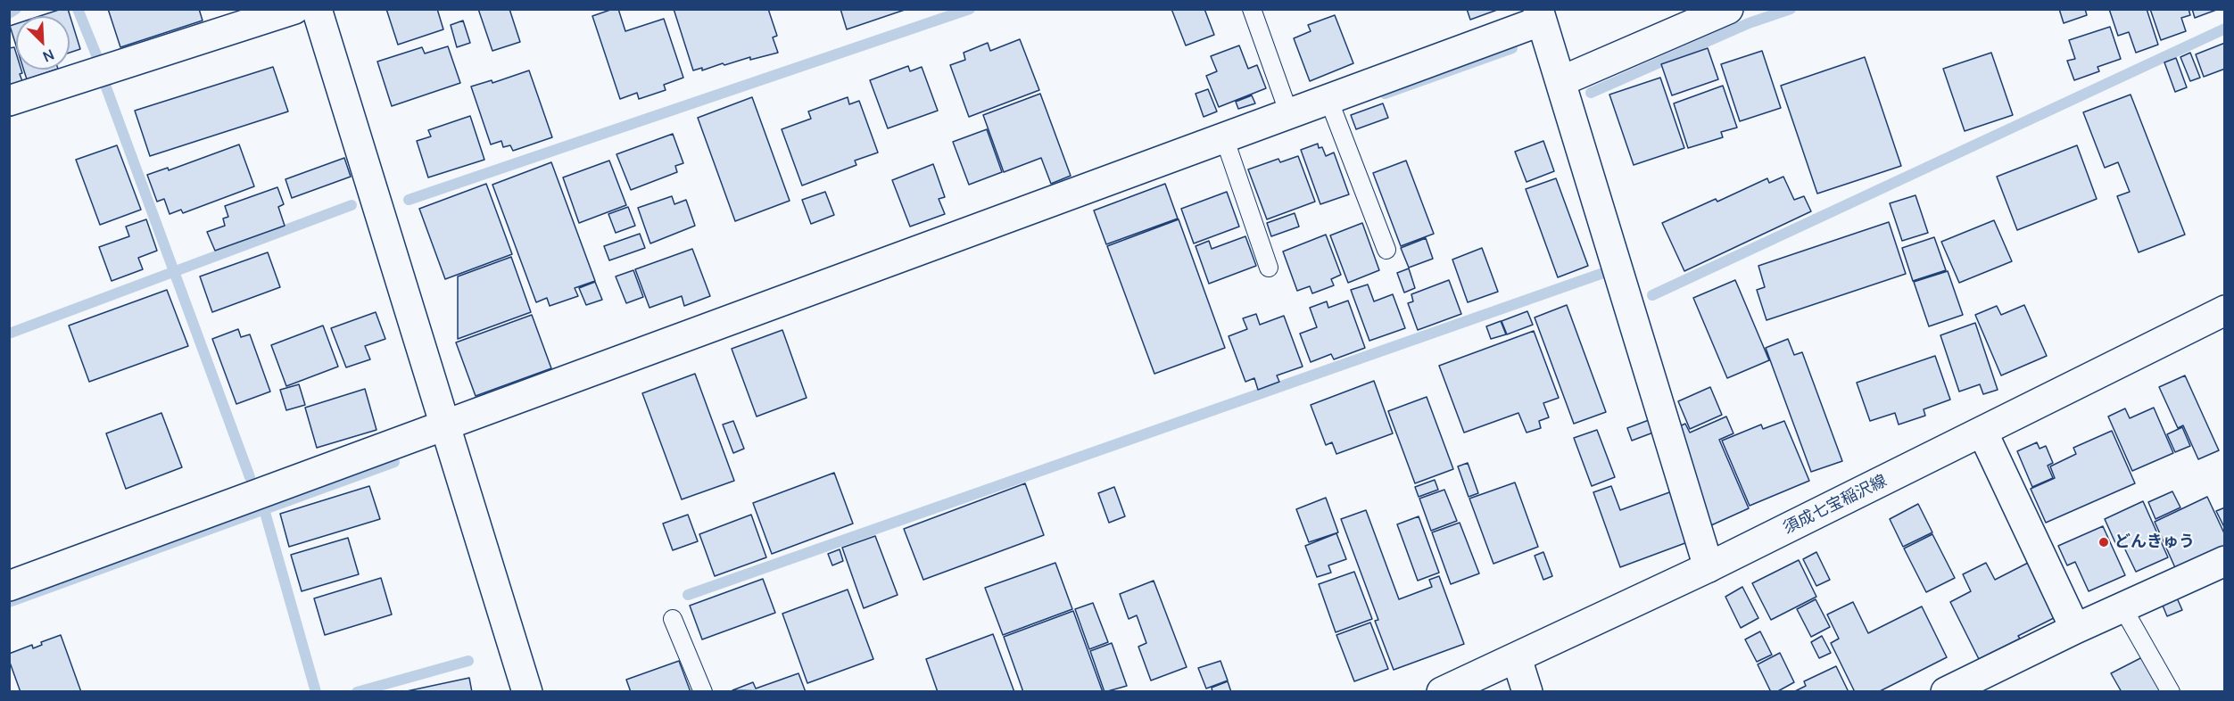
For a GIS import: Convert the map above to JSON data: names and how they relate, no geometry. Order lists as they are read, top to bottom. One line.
{"streets":{"street":["須成七宝稲沢線"]},"places":["どんきゅう"],"north":"bottom right"}
